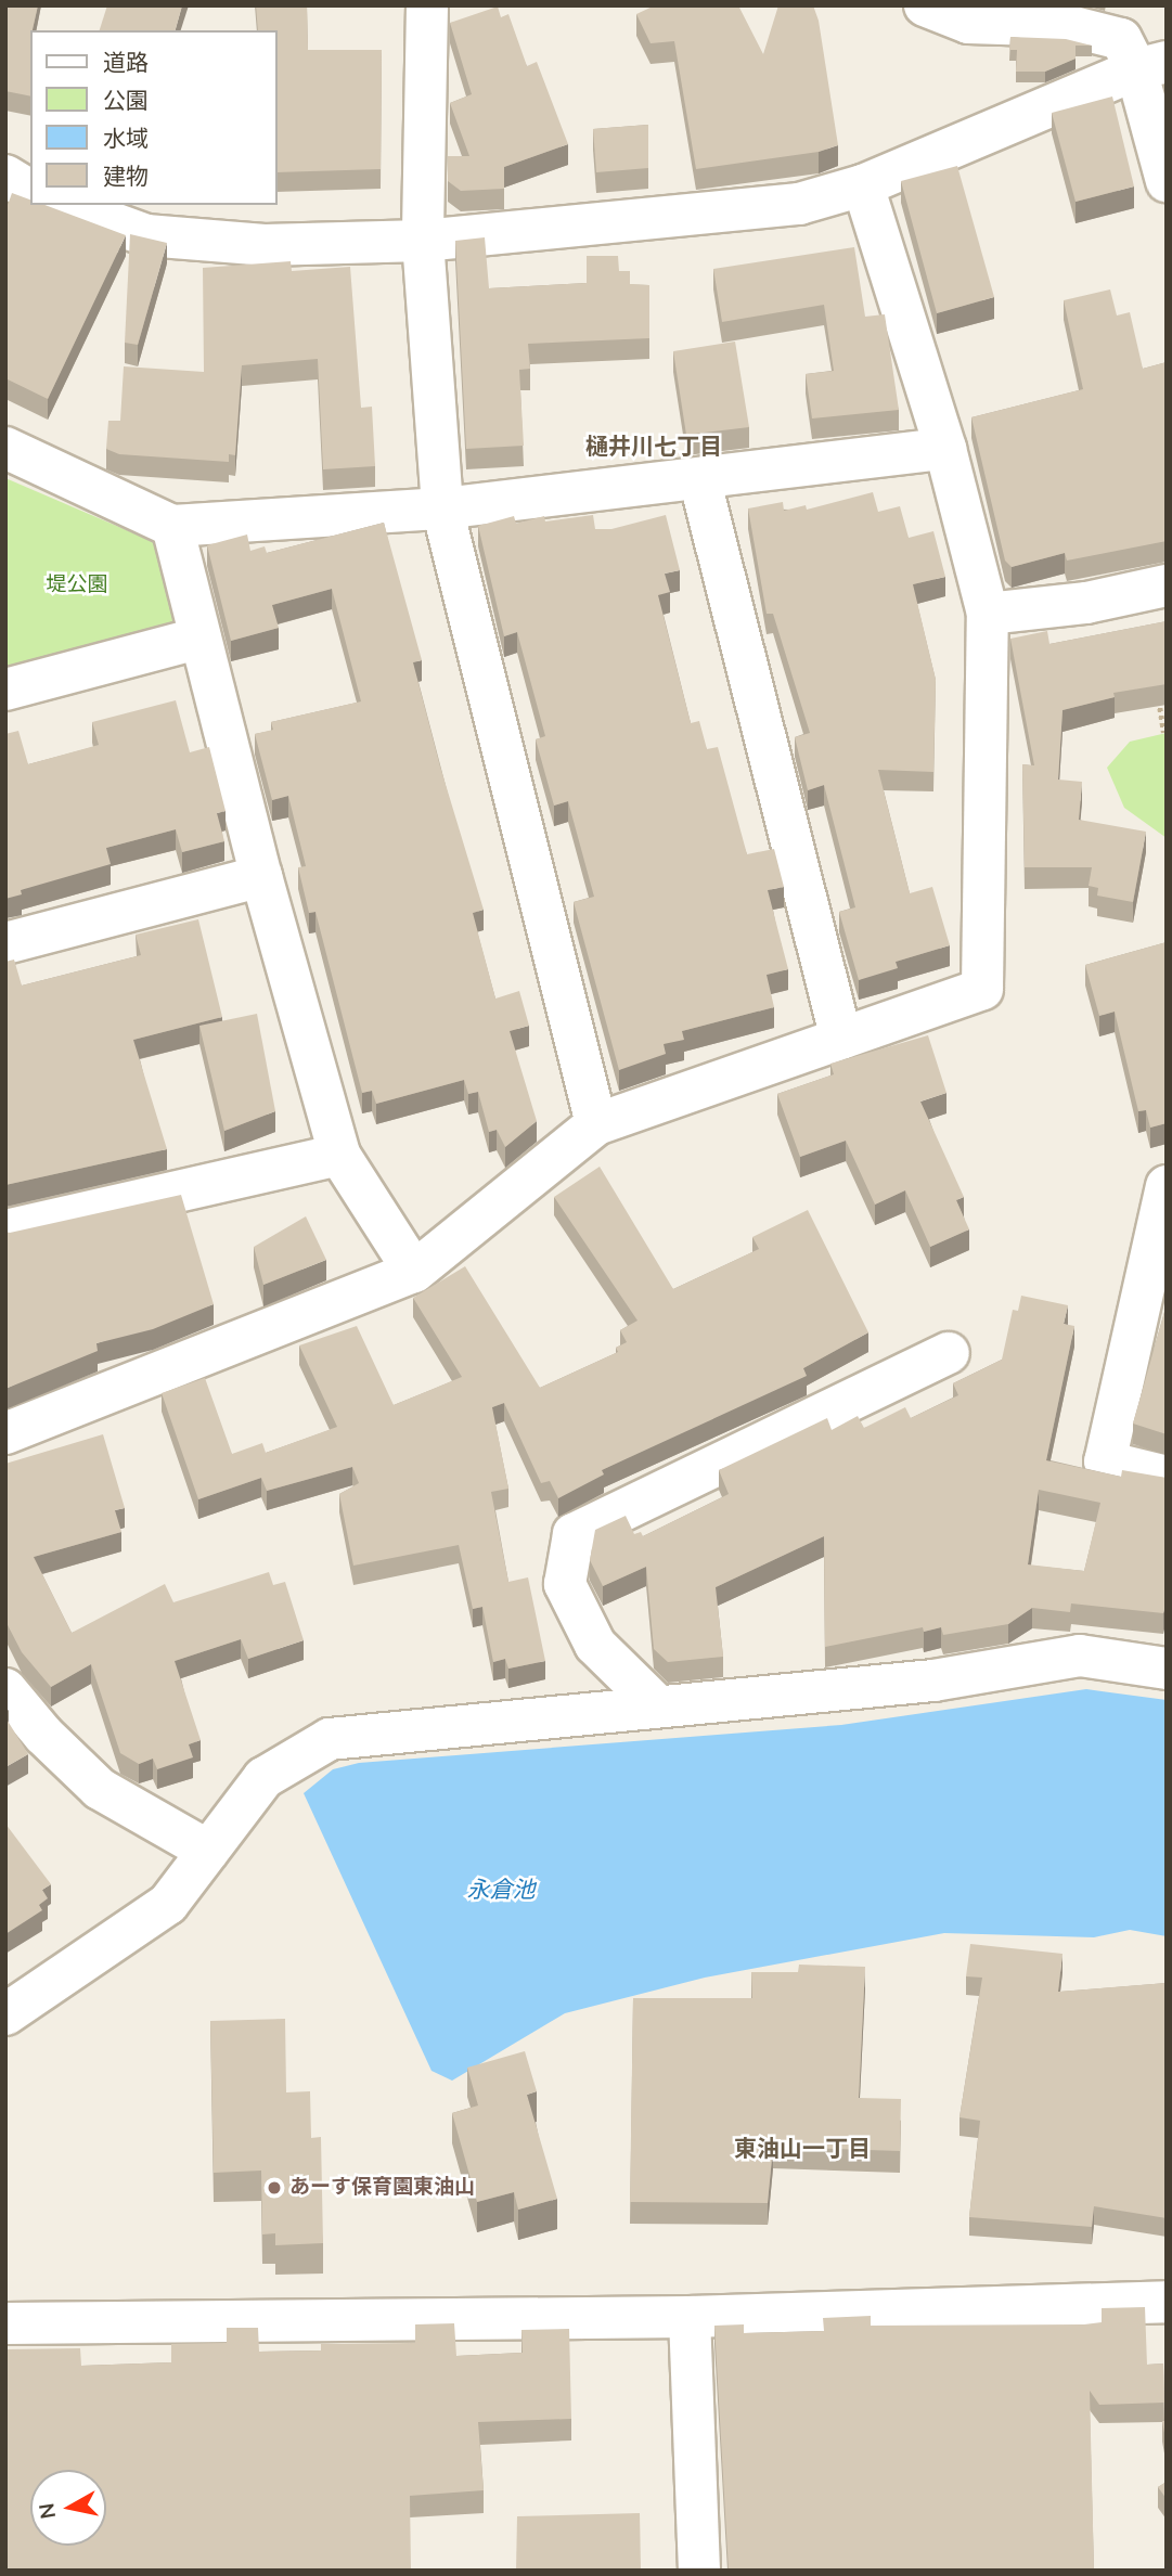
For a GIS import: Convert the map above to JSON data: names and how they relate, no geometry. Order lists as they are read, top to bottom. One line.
{"districts":["樋井川七丁目","東油山一丁目"],"water":["永倉池"],"parks":["堤公園"],"places":["あーす保育園東油山"],"legend":["道路","公園","水域","建物"],"north":"left"}
